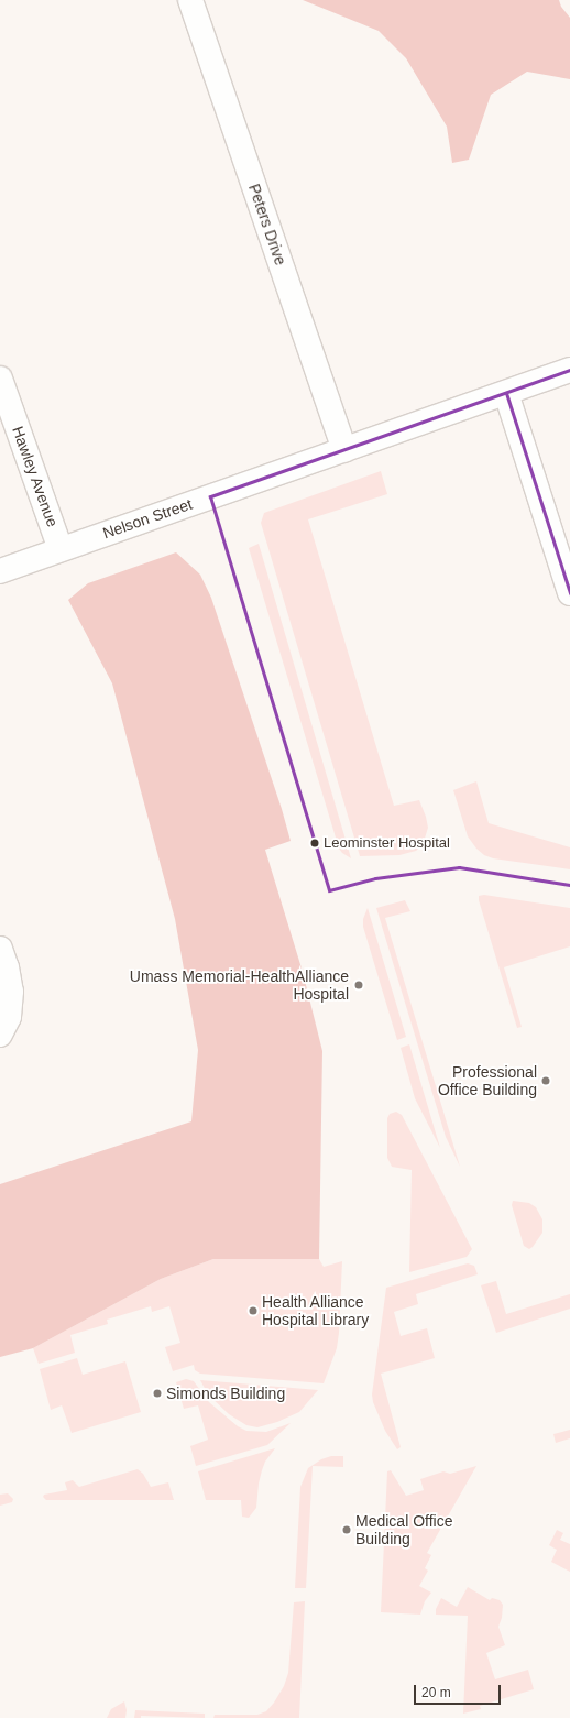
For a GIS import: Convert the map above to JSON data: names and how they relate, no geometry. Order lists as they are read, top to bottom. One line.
{"streets":{"street":["Peters Drive","Hawley Avenue","Nelson Street"]},"crossings":[["Peters Drive","Nelson Street"],["Hawley Avenue","Nelson Street"]],"places":["Leominster Hospital","Umass Memorial-HealthAlliance Hospital","Professional Office Building","Health Alliance Hospital Library","Simonds Building","Medical Office Building"],"scale_bar":"20 m"}
